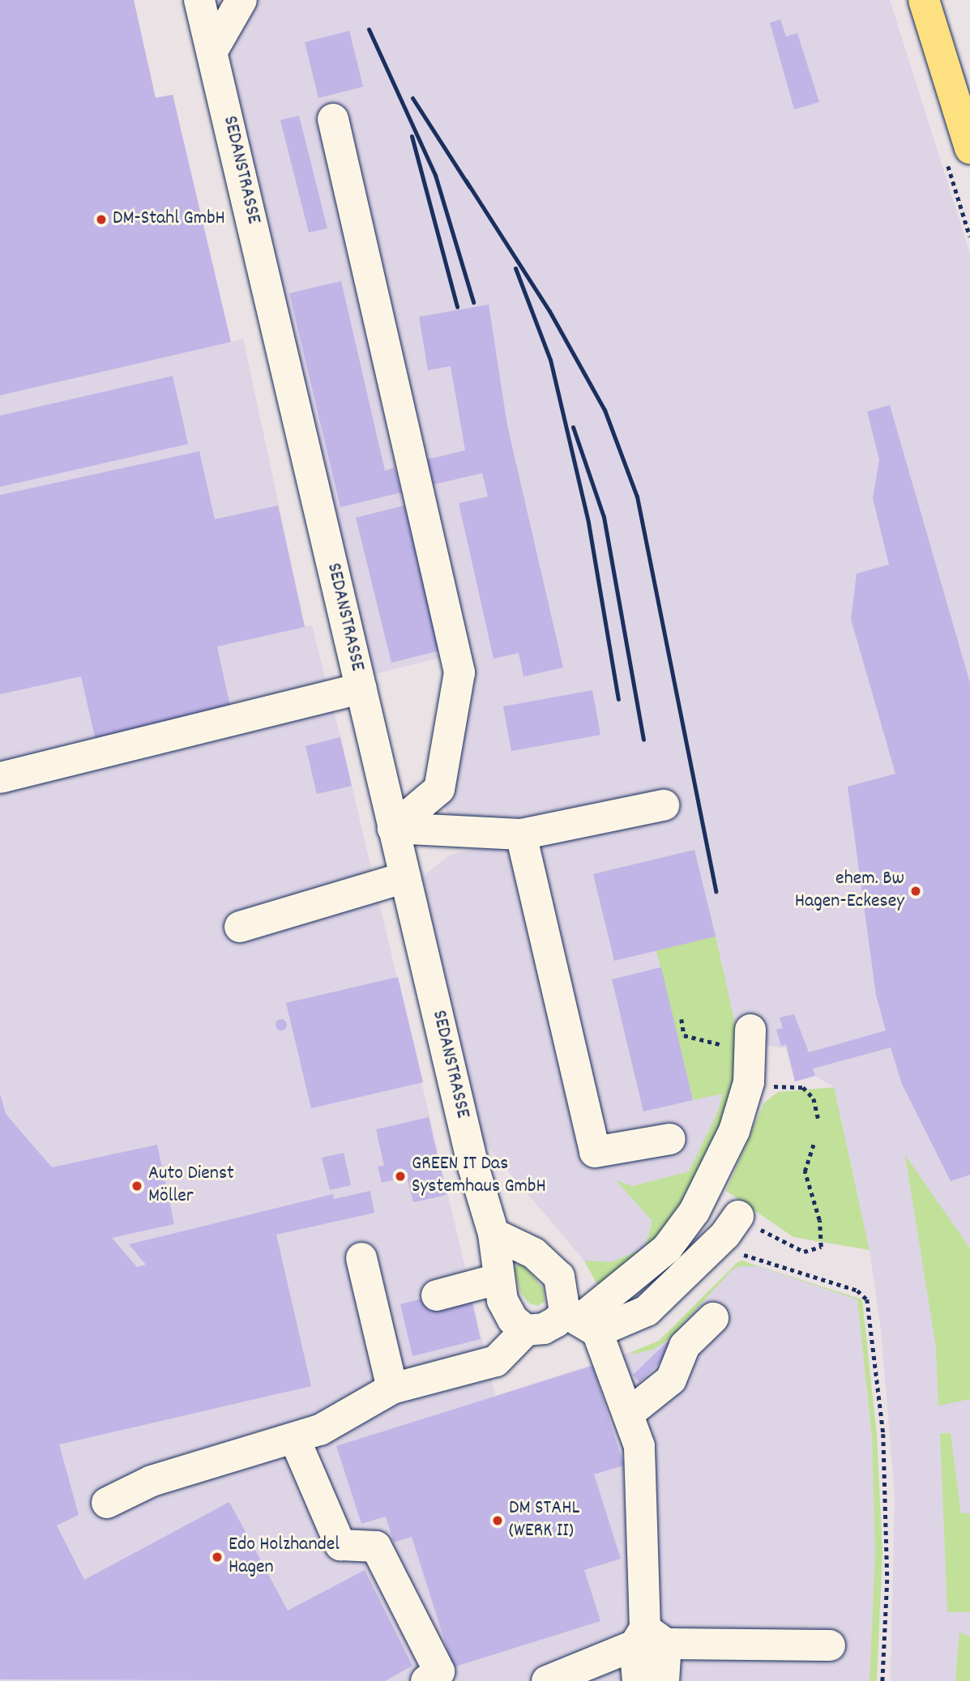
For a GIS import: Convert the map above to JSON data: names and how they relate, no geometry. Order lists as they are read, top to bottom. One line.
{"streets":{"street":["SEDANSTRASSE"]},"places":["DM-Stahl GmbH","ehem. Bw Hagen-Eckesey","GREEN IT Das Systemhaus GmbH","Auto Dienst Möller","DM STAHL (WERK II)","Edo Holzhandel Hagen"]}
